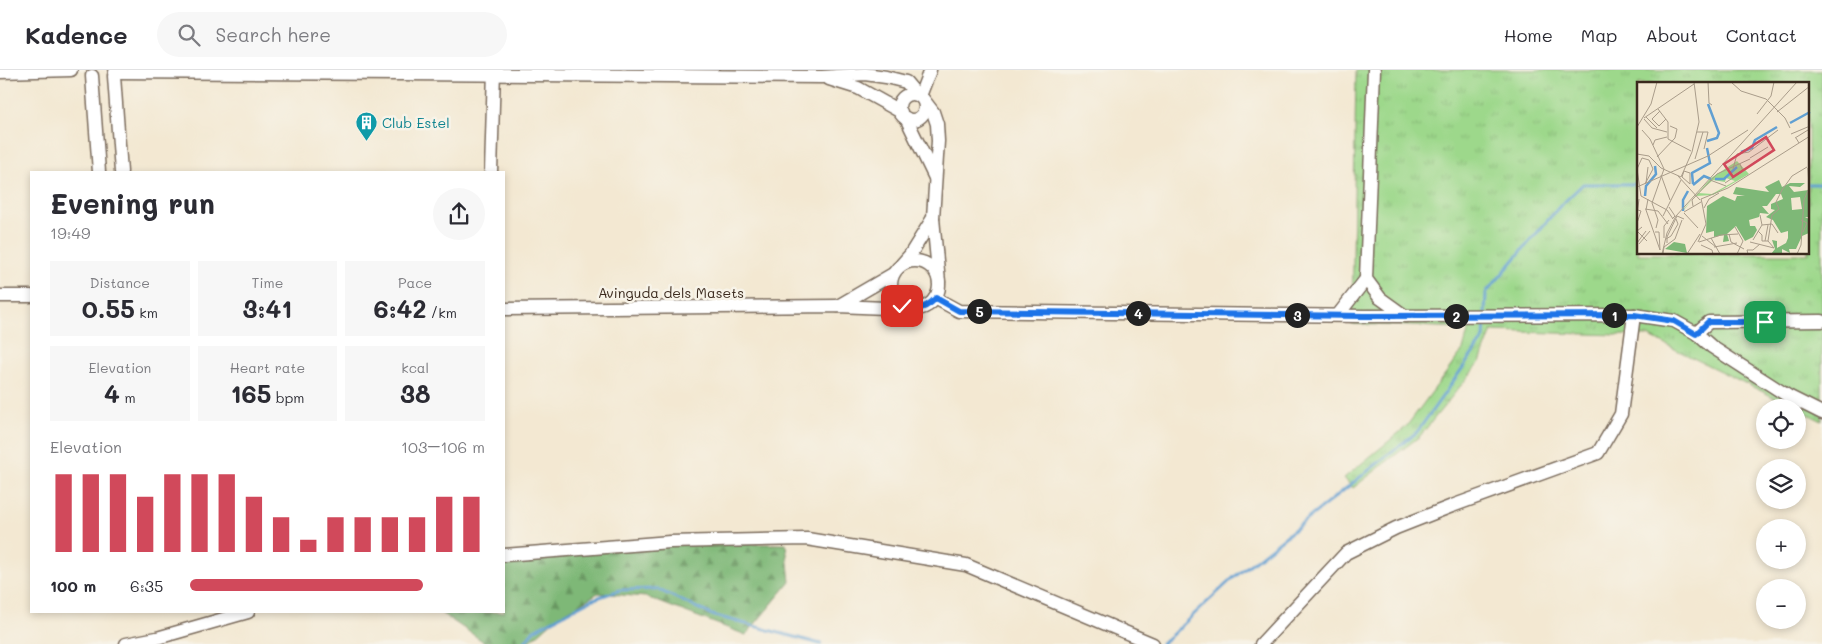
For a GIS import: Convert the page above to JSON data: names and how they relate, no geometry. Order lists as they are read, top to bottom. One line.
{"streets":{"street":["Avinguda dels Masets"]},"places":{"building":["Club Estel"]},"page":{"header":"Kadence","search":"Search here","nav":["Home","Map","About","Contact"],"heading":["Evening run","19:49"],"stats":[["Distance","0.55 km"],["Time","3:41"],["Pace","6:42 /km"],["Elevation","4 m"],["Heart rate","165 bpm"],["kcal","38"]],"pins":["5","4","1","3","2"],"map_buttons":["+","−"],"chart":["Elevation","103–106 m"],"list":[{"name":"100 m","note":"6:35"}]}}
